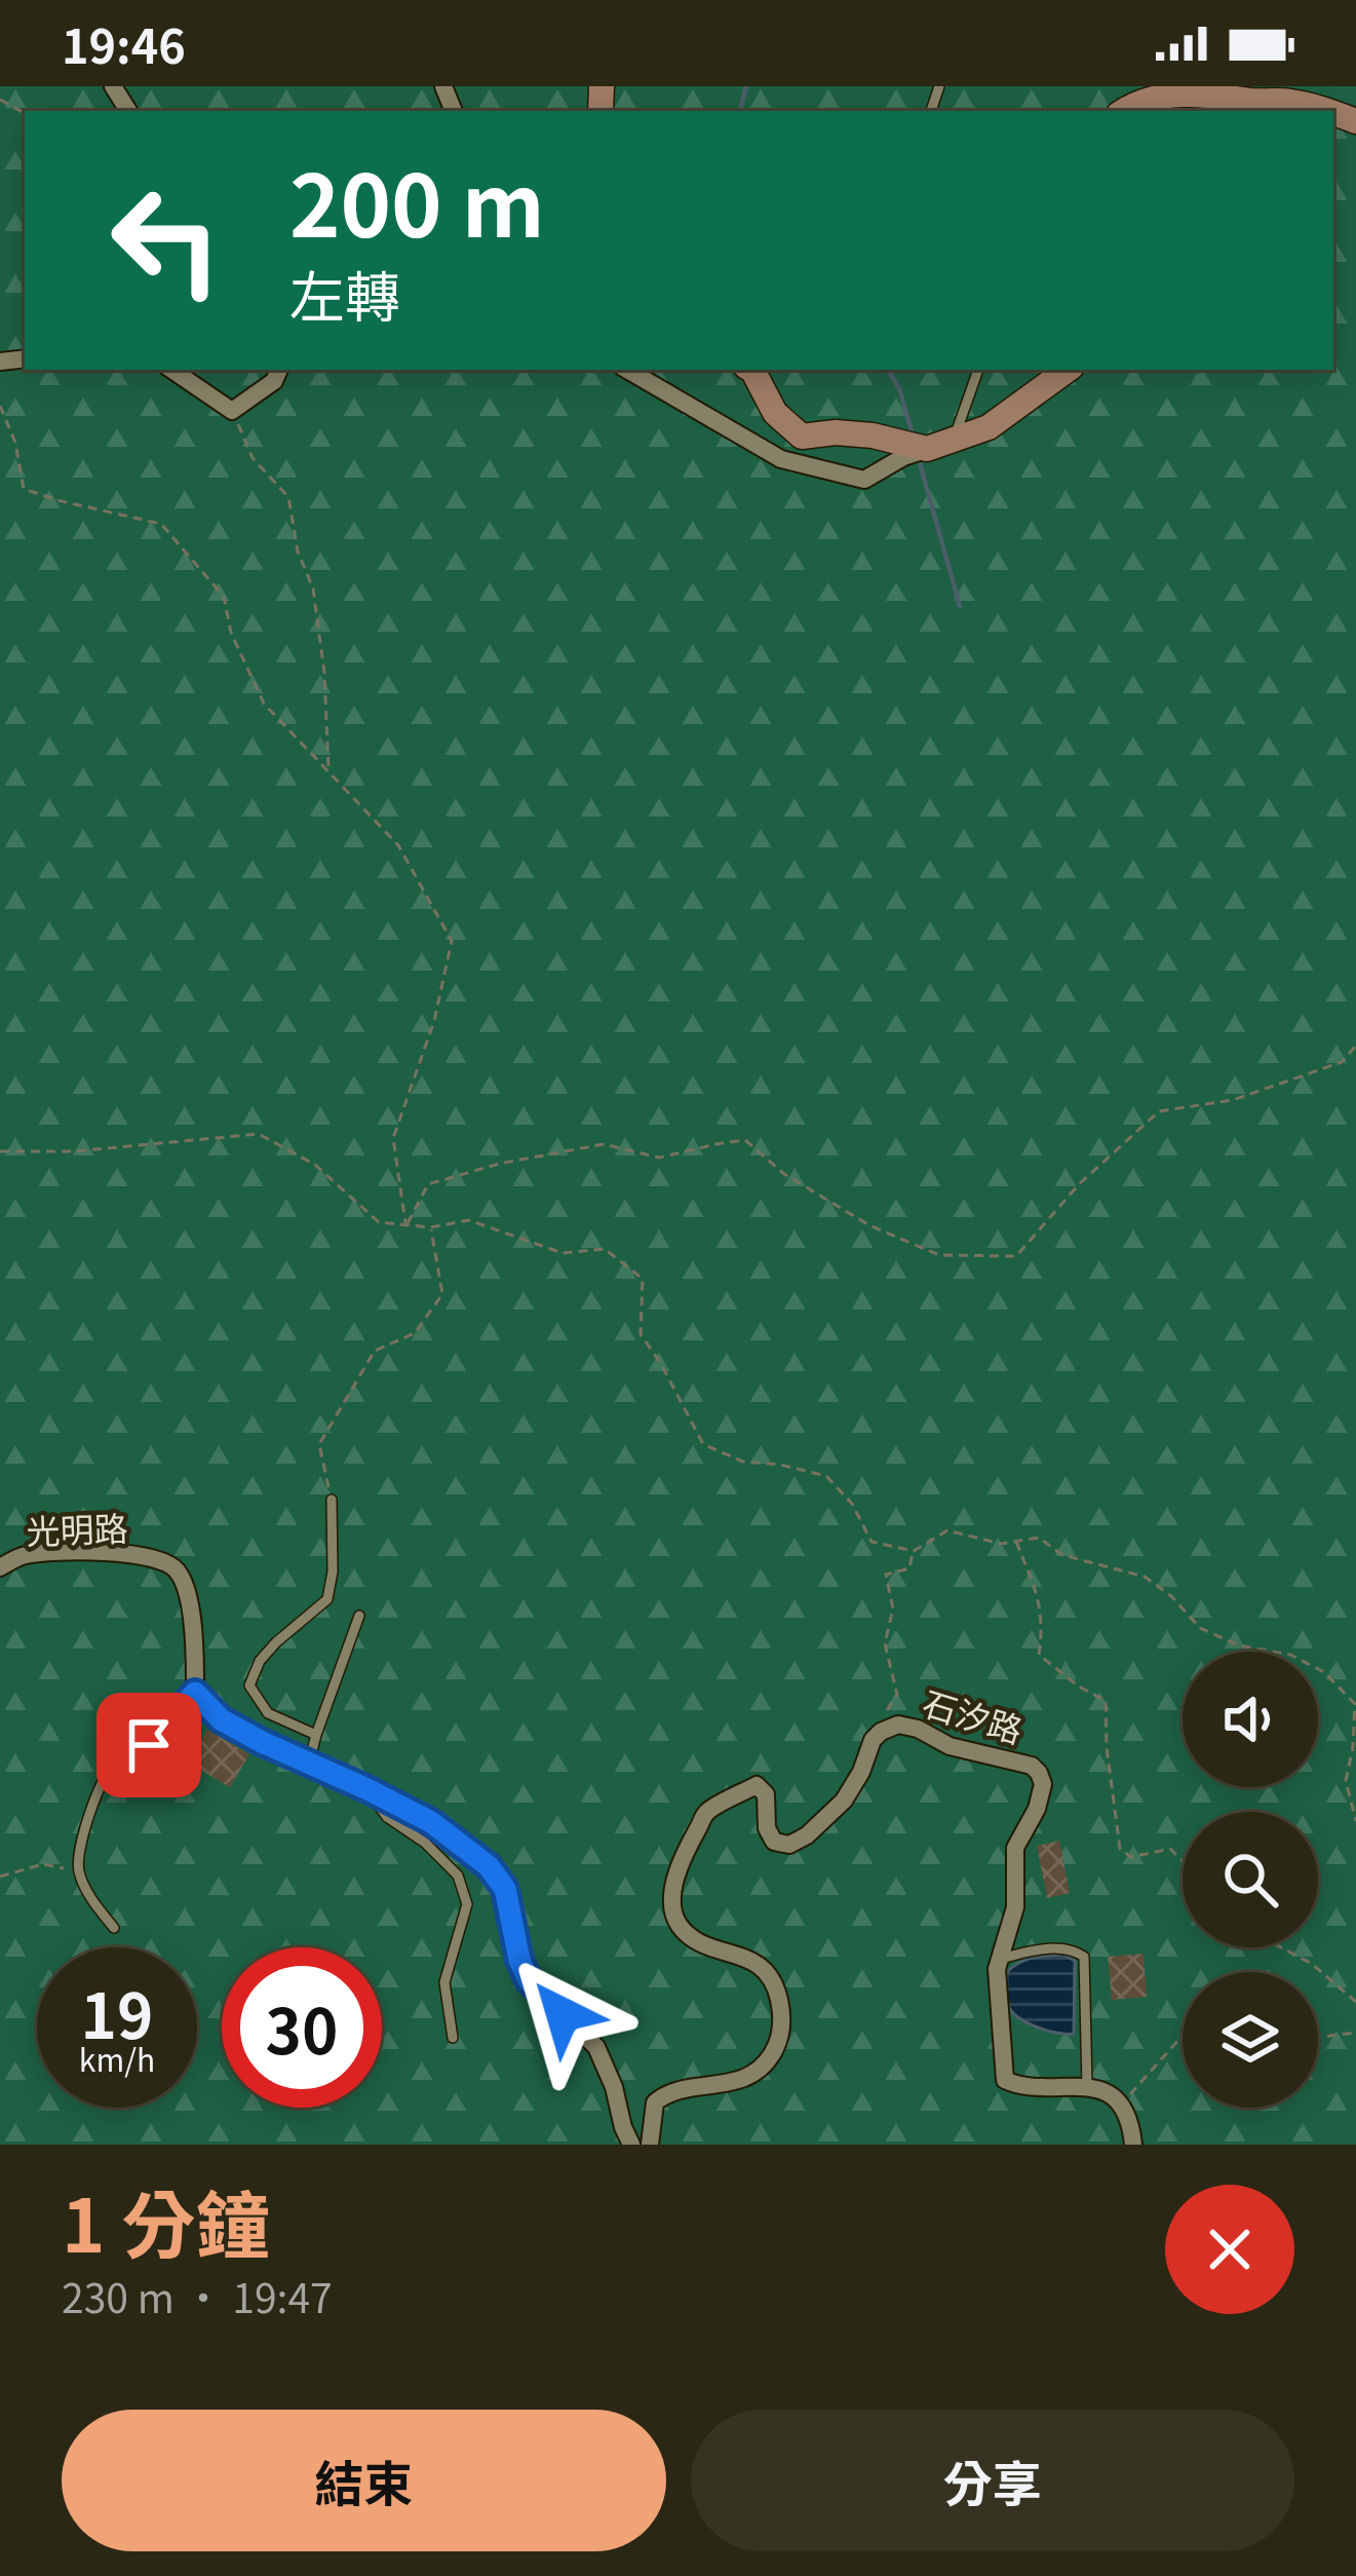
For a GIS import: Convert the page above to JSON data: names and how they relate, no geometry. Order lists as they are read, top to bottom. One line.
{"streets":{"street":["光明路","石汐路"]},"page":{"status":"19:46","turn":["200 m","左轉"],"speed":"19 km/h","limit":"30","heading":["1 分鐘","230 m · 19:47"],"buttons":["結束","分享"]}}
